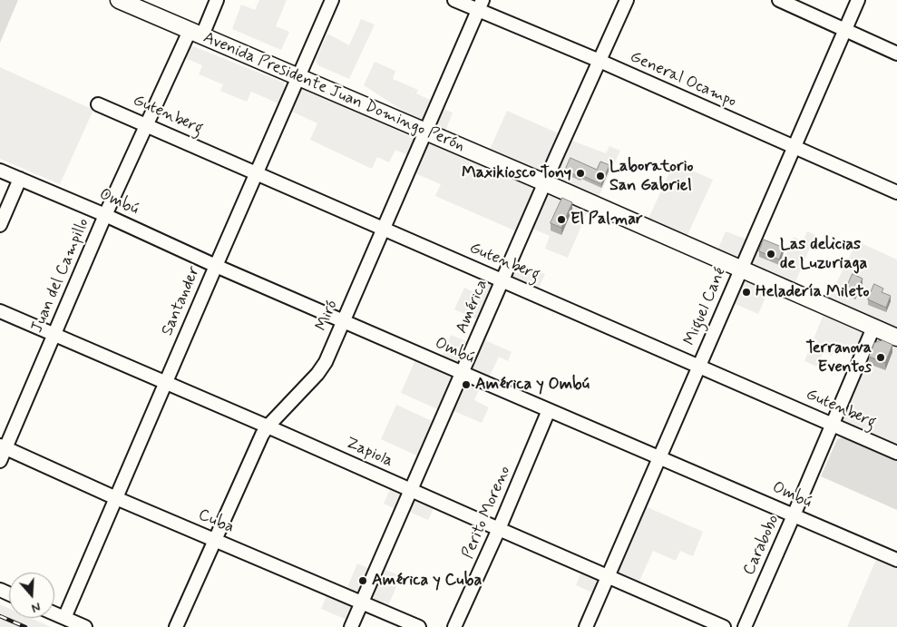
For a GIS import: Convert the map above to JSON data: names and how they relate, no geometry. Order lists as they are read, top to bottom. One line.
{"streets":{"main road":["Avenida Presidente Juan Domingo Perón"],"street":["General Ocampo","Gutenberg","Ombú","Juan del Campillo","Santander","América","Miguel Cané","Miró","Zapiola","Perito Moreno","Cuba","Carabobo"]},"crossings":[["General Ocampo","América"],["General Ocampo","Miguel Cané"],["General Ocampo","Miró"],["Avenida Presidente Juan Domingo Perón","Juan del Campillo"],["Avenida Presidente Juan Domingo Perón","Santander"],["Avenida Presidente Juan Domingo Perón","América"],["Avenida Presidente Juan Domingo Perón","Miguel Cané"],["Avenida Presidente Juan Domingo Perón","Miró"],["Avenida Presidente Juan Domingo Perón","Carabobo"],["Gutenberg","Juan del Campillo"],["Gutenberg","Santander"],["Gutenberg","América"],["Gutenberg","Miguel Cané"],["Gutenberg","Miró"],["Gutenberg","Carabobo"],["Ombú","Juan del Campillo"],["Ombú","Santander"],["Ombú","América"],["Ombú","Miguel Cané"],["Ombú","Miró"],["Ombú","Perito Moreno"],["Ombú","Carabobo"],["Juan del Campillo","Zapiola"],["Juan del Campillo","Cuba"],["Santander","Zapiola"],["Santander","Cuba"],["América","Zapiola"],["América","Cuba"],["Miguel Cané","Zapiola"],["Miró","Zapiola"],["Miró","Cuba"],["Zapiola","Perito Moreno"]],"places":["Maxikiosco Tony","Laboratorio San Gabriel","El Palmar","Las delicias de Luzuriaga","Heladería Mileto","Terranova Eventos","América y Ombú","América y Cuba"],"north":"bottom"}
